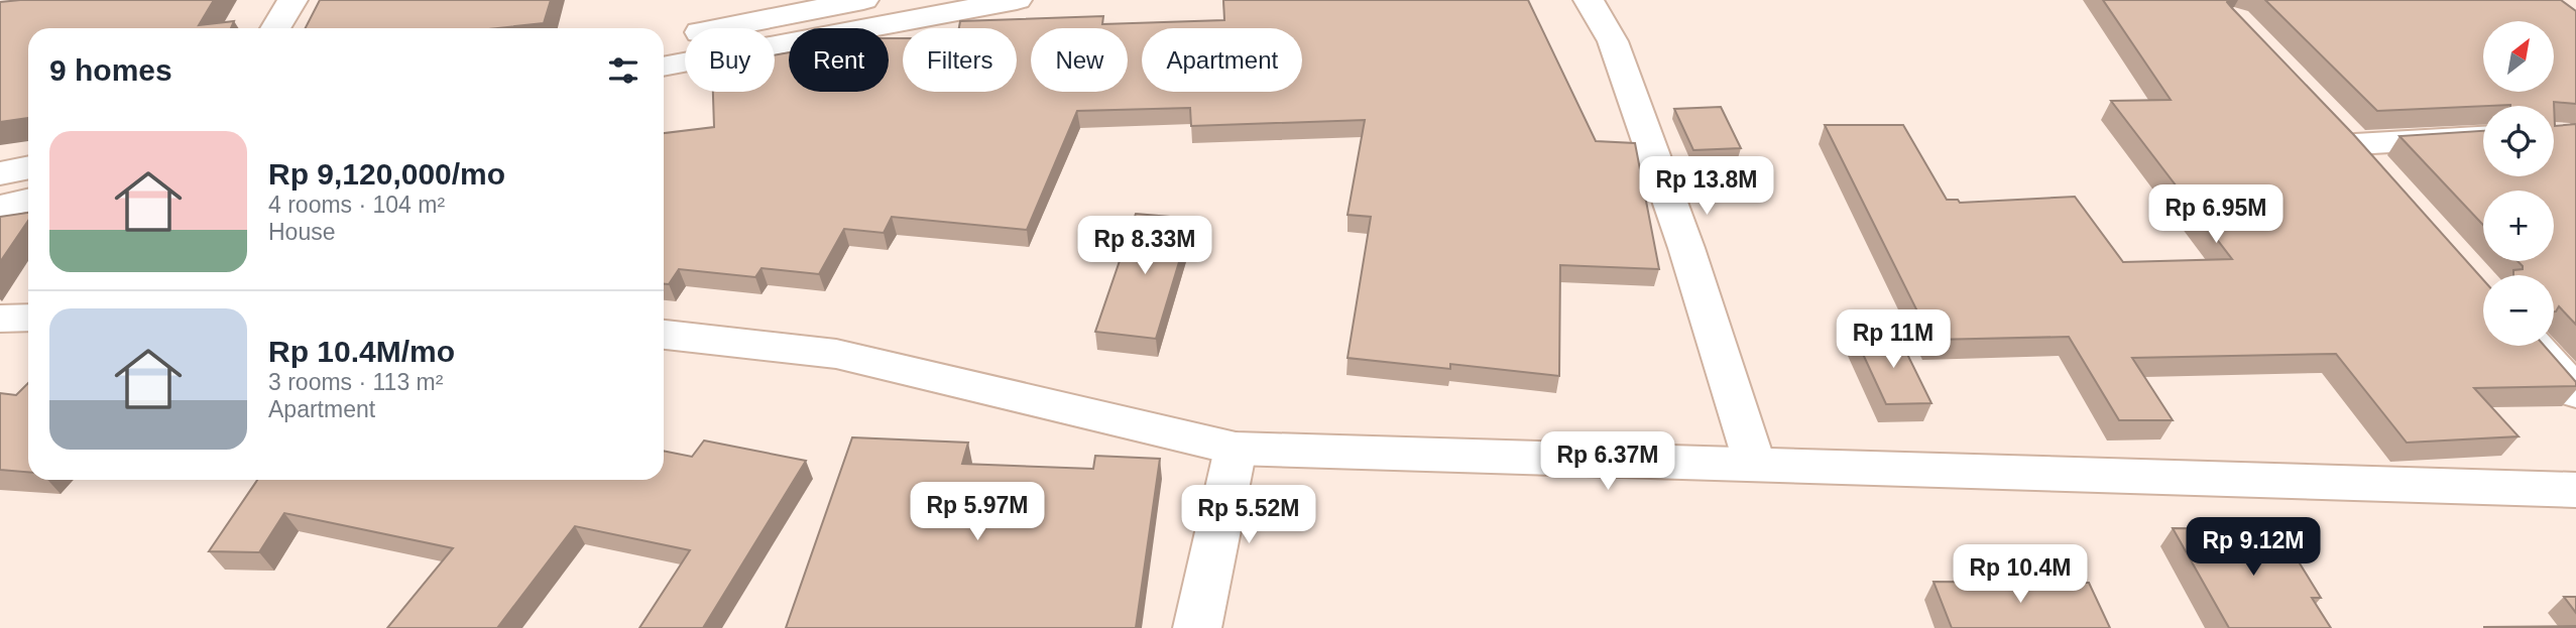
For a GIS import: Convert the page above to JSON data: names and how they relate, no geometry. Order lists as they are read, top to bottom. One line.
{"north":"top right","page":{"map_buttons":["+","−"],"chip":["Buy","Rent","Filters","New","Apartment"],"heading":"9 homes","list":[{"name":"Rp 9,120,000/mo","note":"4 rooms · 104 m² · House"},{"name":"Rp 10.4M/mo","note":"3 rooms · 113 m² · Apartment"}],"price":["Rp 13.8M","Rp 6.95M","Rp 8.33M","Rp 11M","Rp 6.37M","Rp 5.97M","Rp 5.52M","Rp 9.12M","Rp 10.4M"]}}
